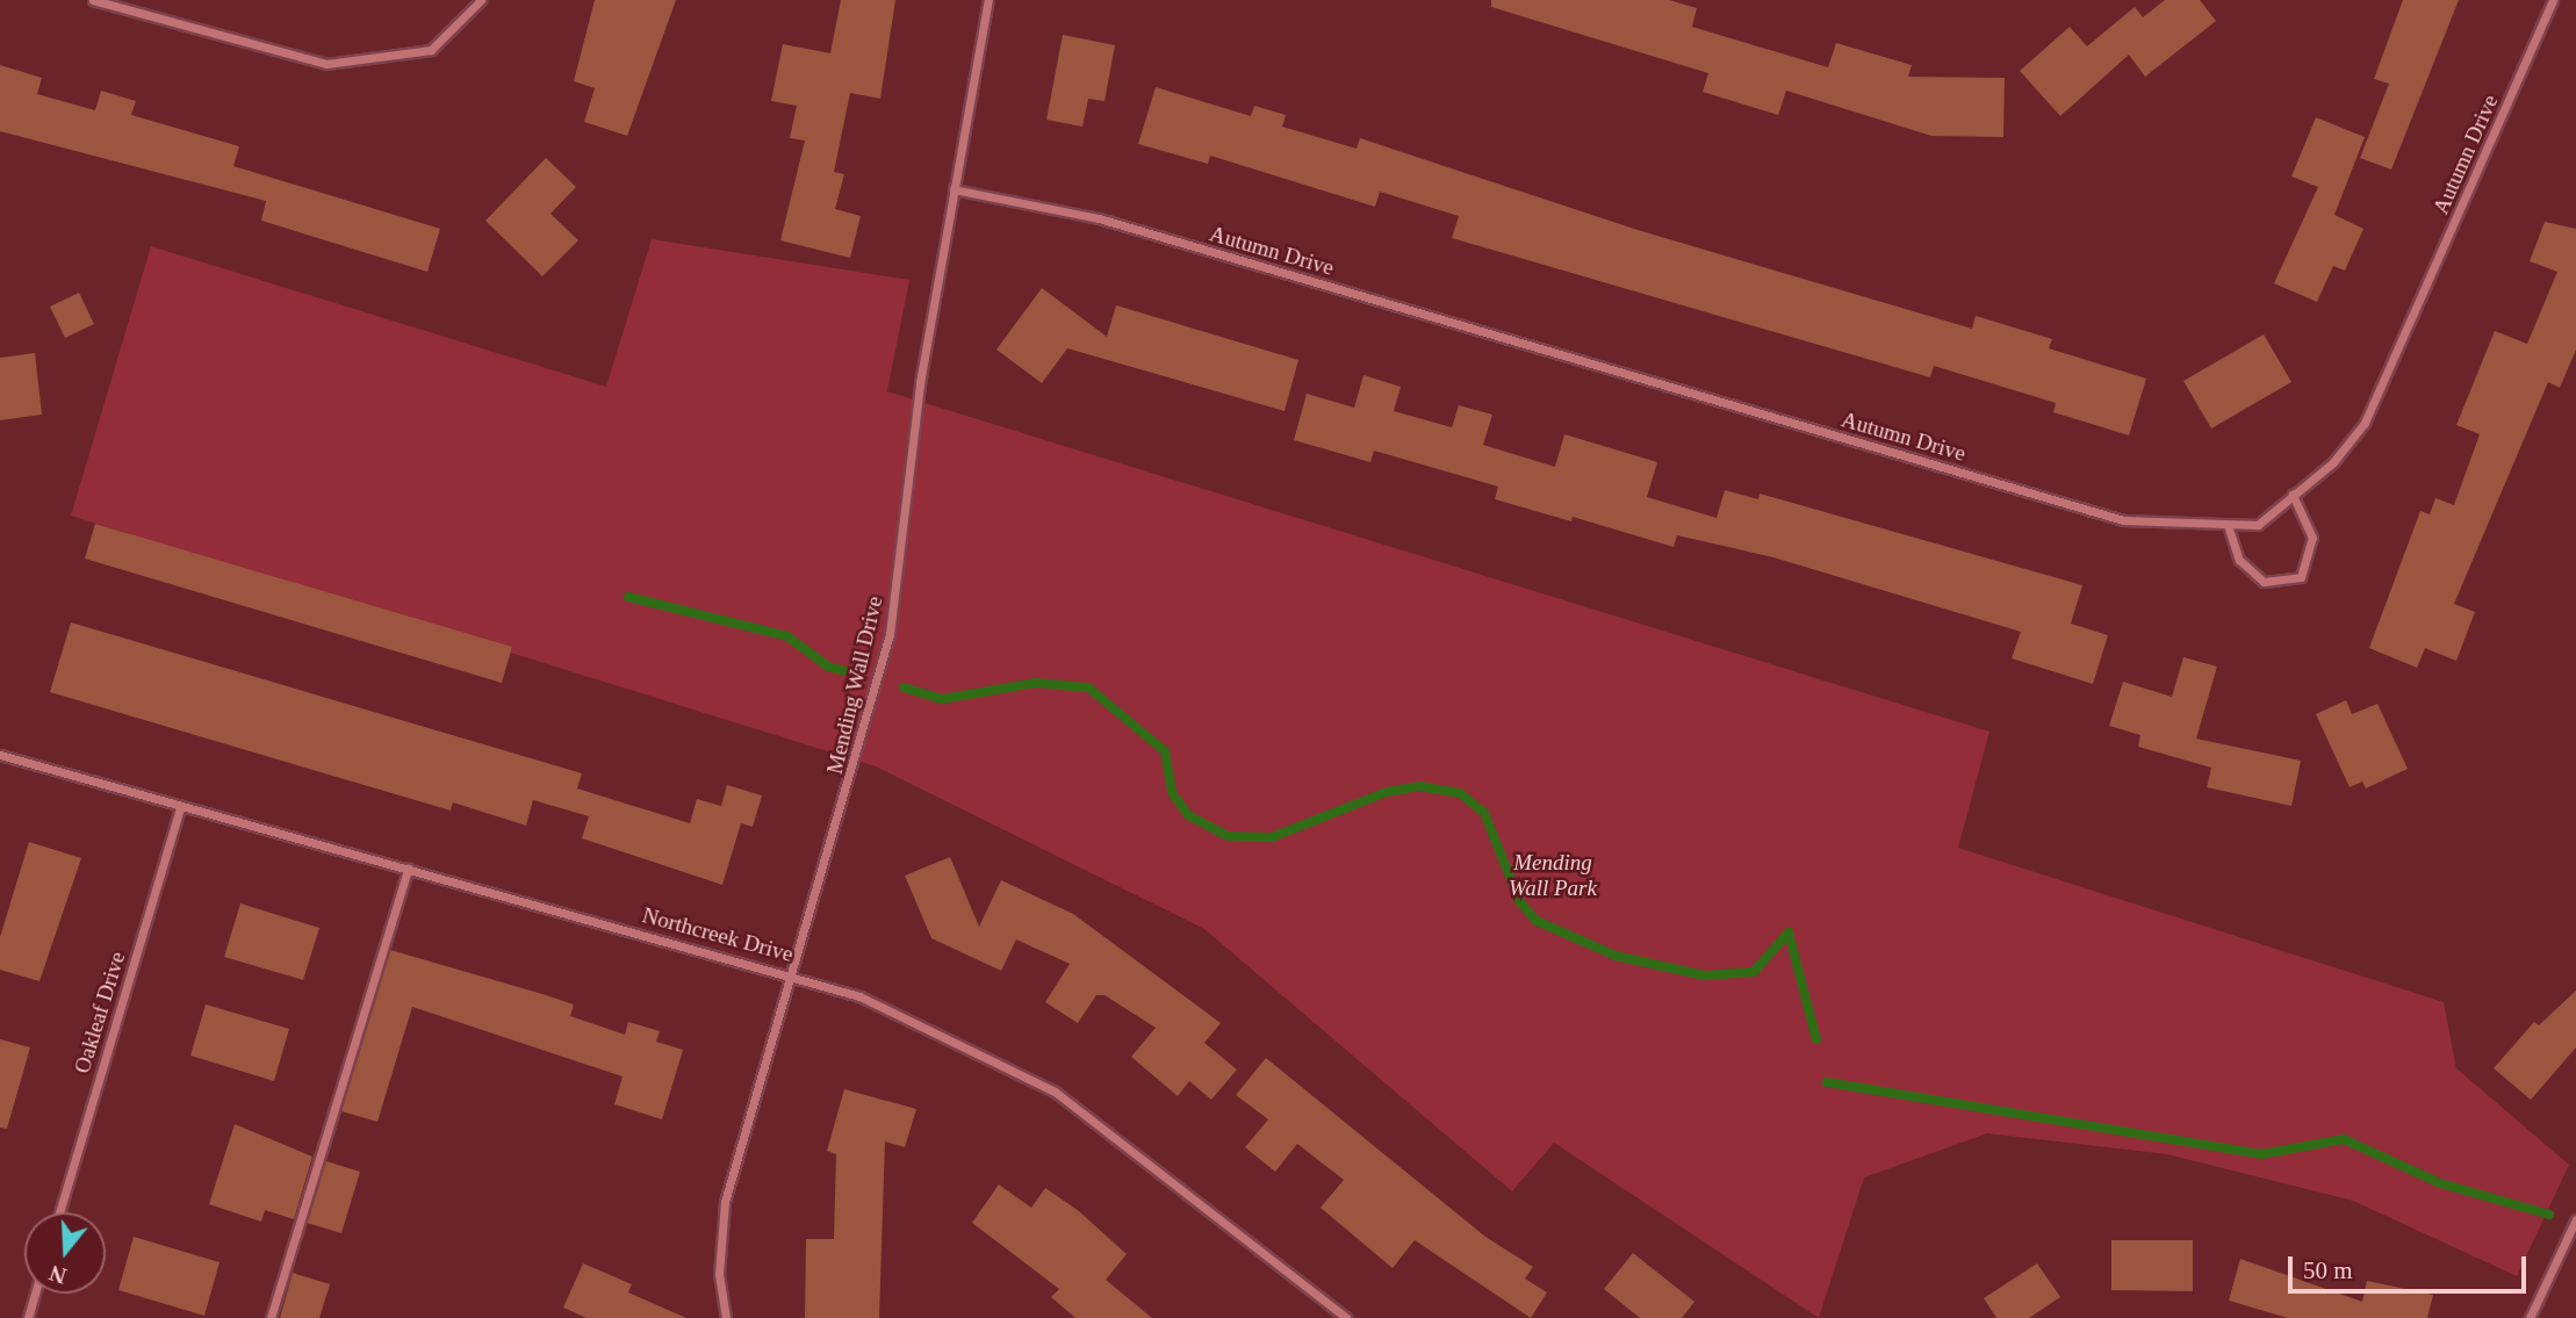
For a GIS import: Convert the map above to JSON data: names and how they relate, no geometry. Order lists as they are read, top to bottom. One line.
{"streets":{"street":["Autumn Drive","Mending Wall Drive","Northcreek Drive","Oakleaf Drive"]},"crossings":[["Autumn Drive","Mending Wall Drive"],["Mending Wall Drive","Northcreek Drive"],["Northcreek Drive","Oakleaf Drive"]],"parks":["Mending Wall Park"],"scale_bar":"50 m","north":"bottom"}
